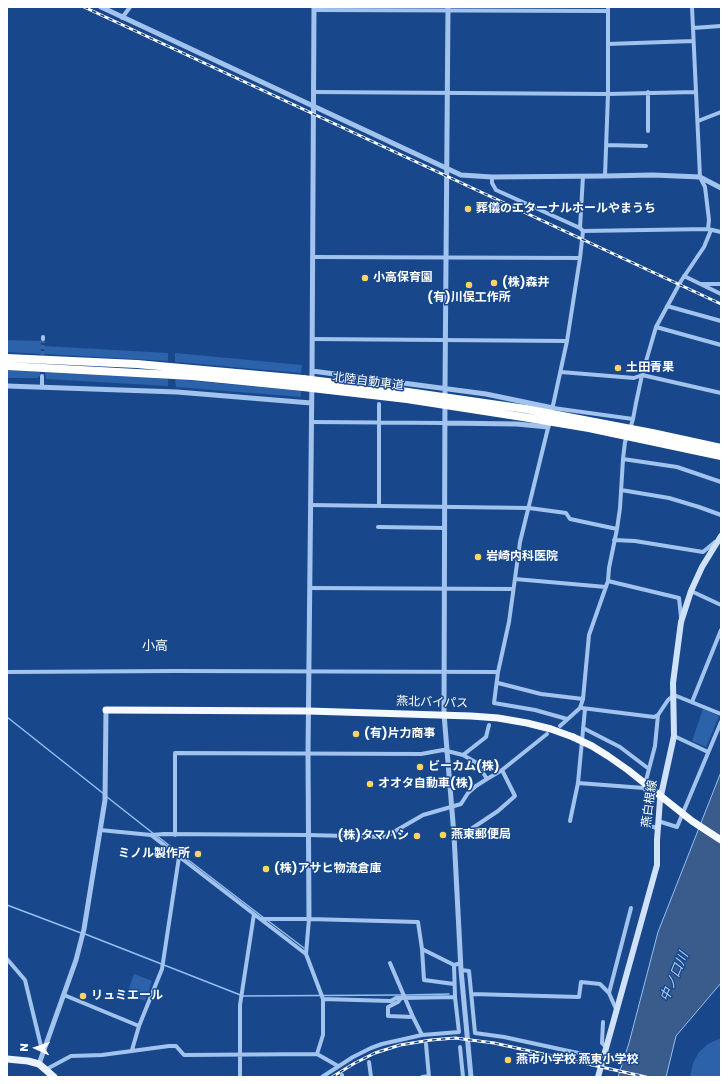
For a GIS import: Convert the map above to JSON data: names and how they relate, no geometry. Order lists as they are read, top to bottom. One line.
{"streets":{"highway":["北陸自動車道","燕北バイパス"],"main road":["燕白根線"]},"districts":["小高"],"water":["中ノ口川"],"places":["葬儀のエターナルホールやまうち","小高保育園","(株)森井","(有)川俣工作所","土田青果","岩崎内科医院","(有)片力商事","ビーカム(株)","オオタ自動車(株)","燕東郵便局","(株)タマハシ","ミノル製作所","(株)アサヒ物流倉庫","リュミエール","燕市小学校 燕東小学校"],"north":"left"}
